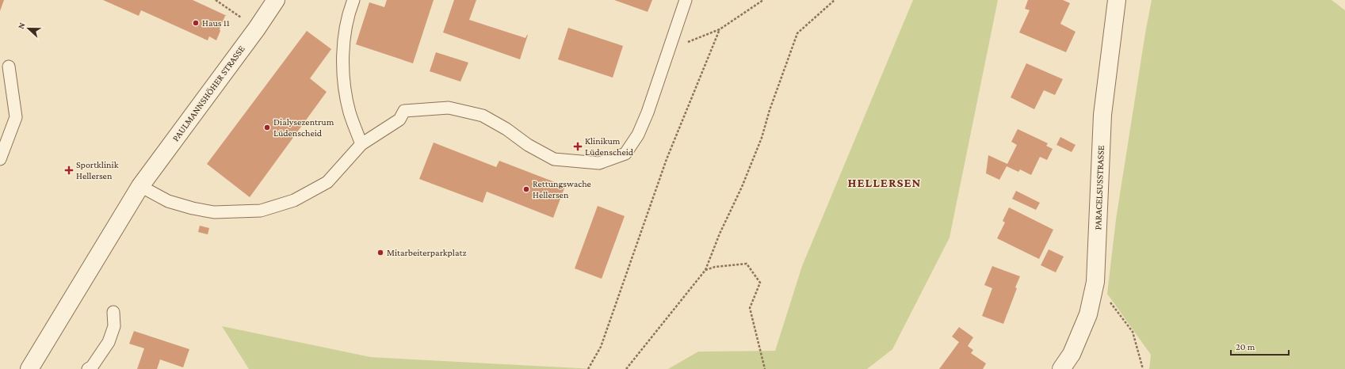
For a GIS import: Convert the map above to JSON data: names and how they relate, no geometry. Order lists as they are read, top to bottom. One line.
{"streets":{"street":["PAULMANNSHÖHER STRASSE","PARACELSUSSTRASSE"]},"districts":["HELLERSEN"],"places":{"other":["Haus 11","Dialysezentrum Lüdenscheid","Rettungswache Hellersen","Mitarbeiterparkplatz"],"health":["Klinikum Lüdenscheid","Sportklinik Hellersen"]},"scale_bar":"20 m","north":"left"}
